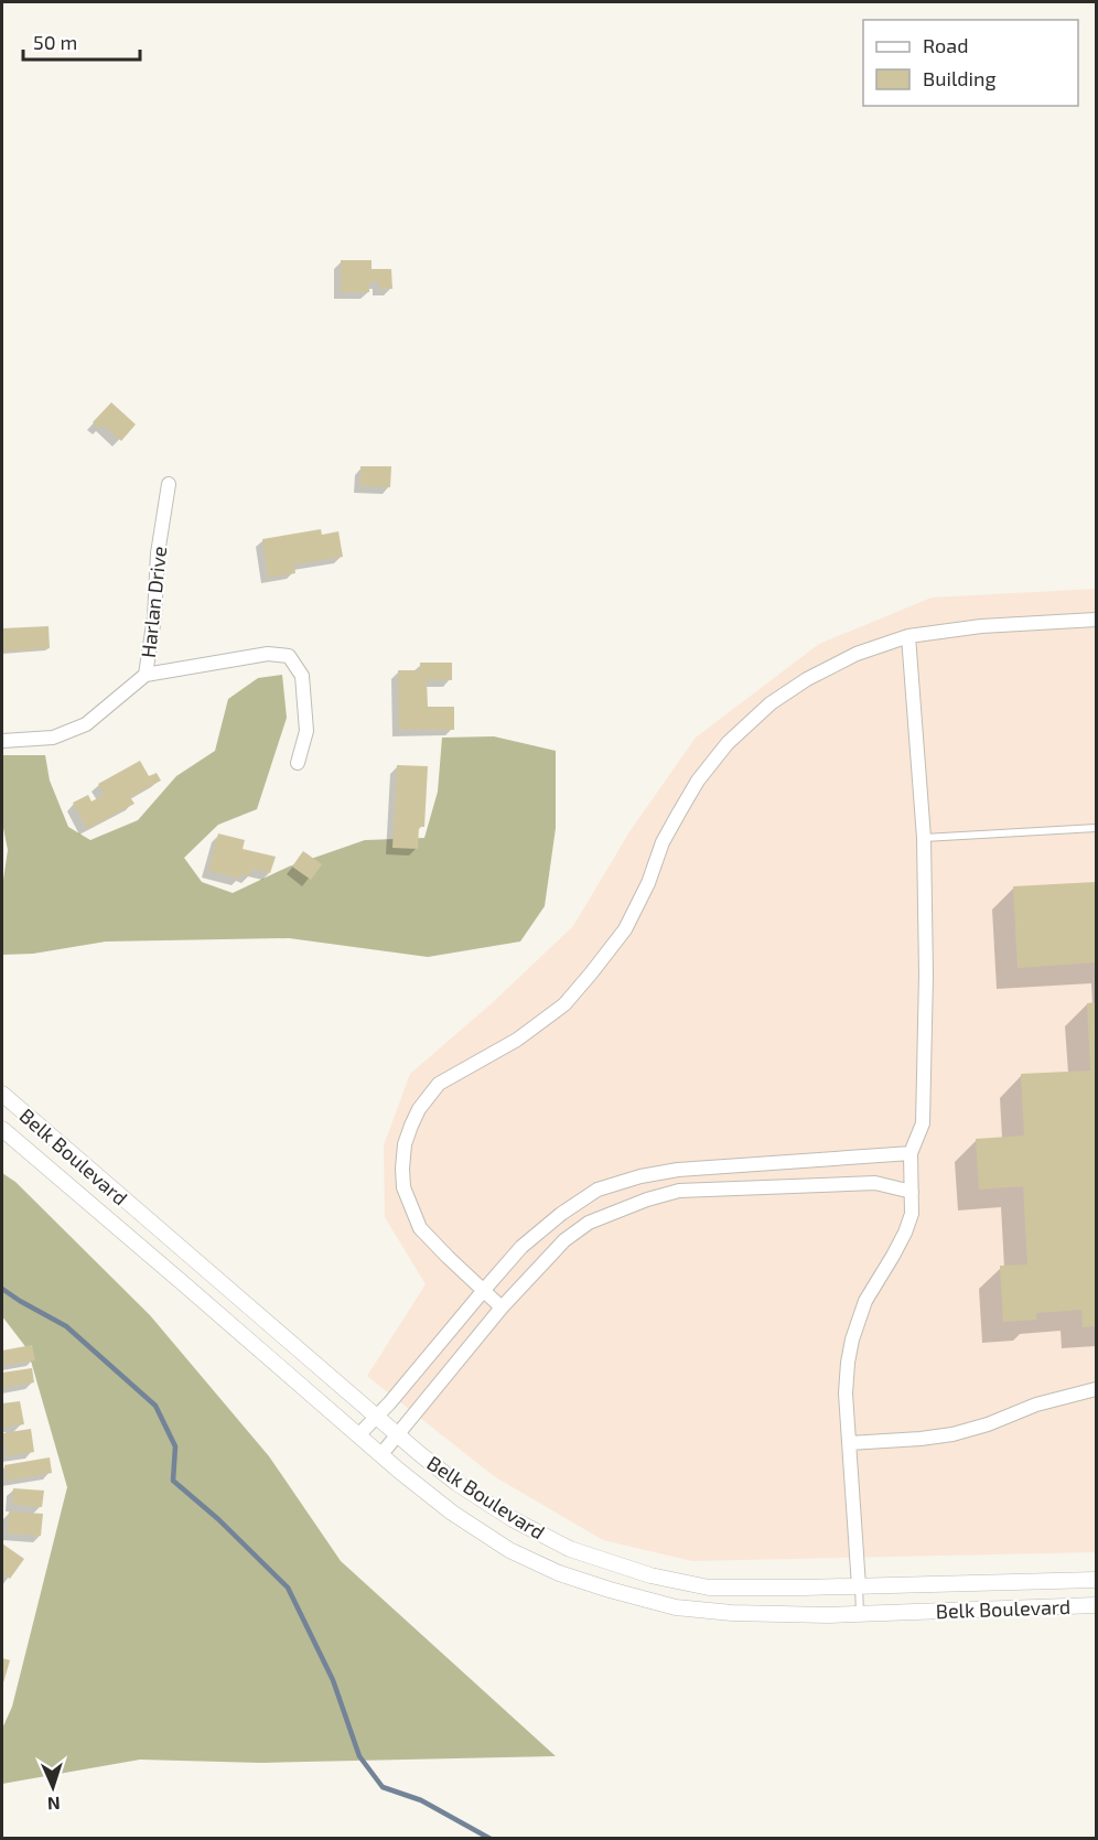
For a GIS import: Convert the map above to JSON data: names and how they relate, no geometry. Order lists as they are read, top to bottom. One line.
{"streets":{"street":["Harlan Drive","Belk Boulevard"]},"legend":["Road","Building"],"scale_bar":"50 m","north":"bottom"}
